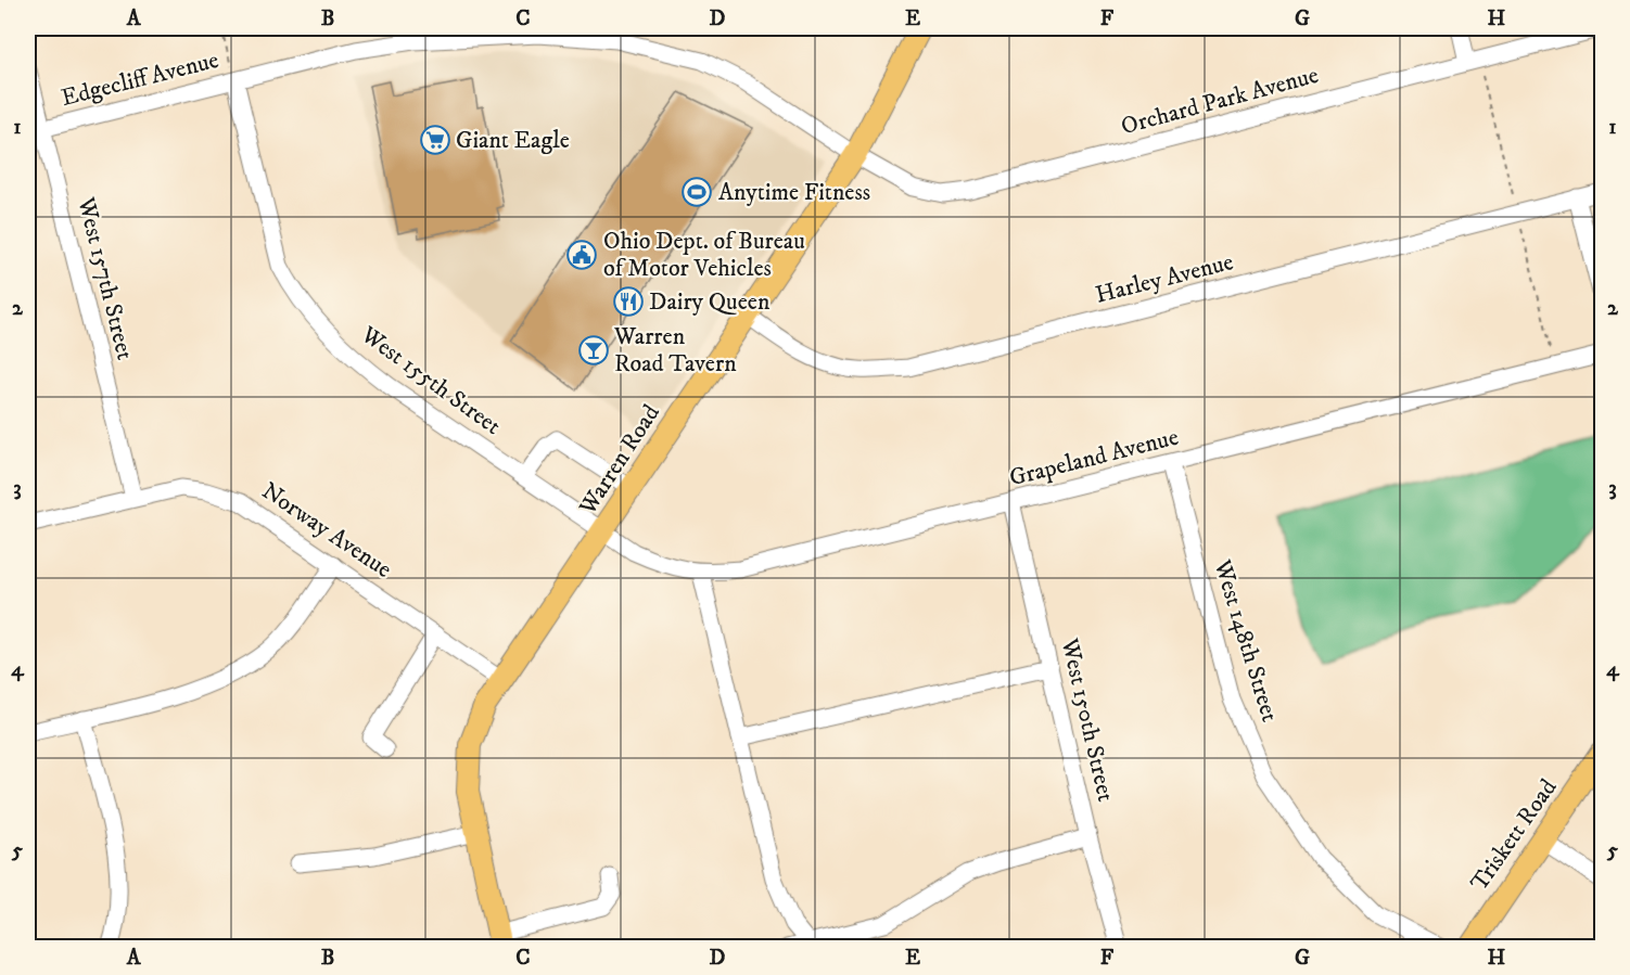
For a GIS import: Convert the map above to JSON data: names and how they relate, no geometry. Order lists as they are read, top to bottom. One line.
{"streets":{"main road":["Warren Road","Triskett Road"],"street":["Edgecliff Avenue","Orchard Park Avenue","West 157th Street","Harley Avenue","West 155th Street","Grapeland Avenue","Norway Avenue","West 148th Street","West 150th Street"]},"crossings":[["Edgecliff Avenue","Orchard Park Avenue"],["Edgecliff Avenue","West 157th Street"],["Edgecliff Avenue","West 155th Street"],["Edgecliff Avenue","Warren Road"],["Orchard Park Avenue","Warren Road"],["West 157th Street","Norway Avenue"],["Harley Avenue","Warren Road"],["West 155th Street","Grapeland Avenue"],["West 155th Street","Warren Road"],["Grapeland Avenue","Warren Road"],["Grapeland Avenue","West 148th Street"],["Grapeland Avenue","West 150th Street"],["Warren Road","Norway Avenue"]],"places":{"supermarket":["Giant Eagle"],"sports":["Anytime Fitness"],"public building":["Ohio Dept. of Bureau of Motor Vehicles"],"restaurant":["Dairy Queen"],"bar":["Warren Road Tavern"]},"grid":{"columns":["A","B","C","D","E","F","G","H"],"rows":["1","2","3","4","5"]}}
